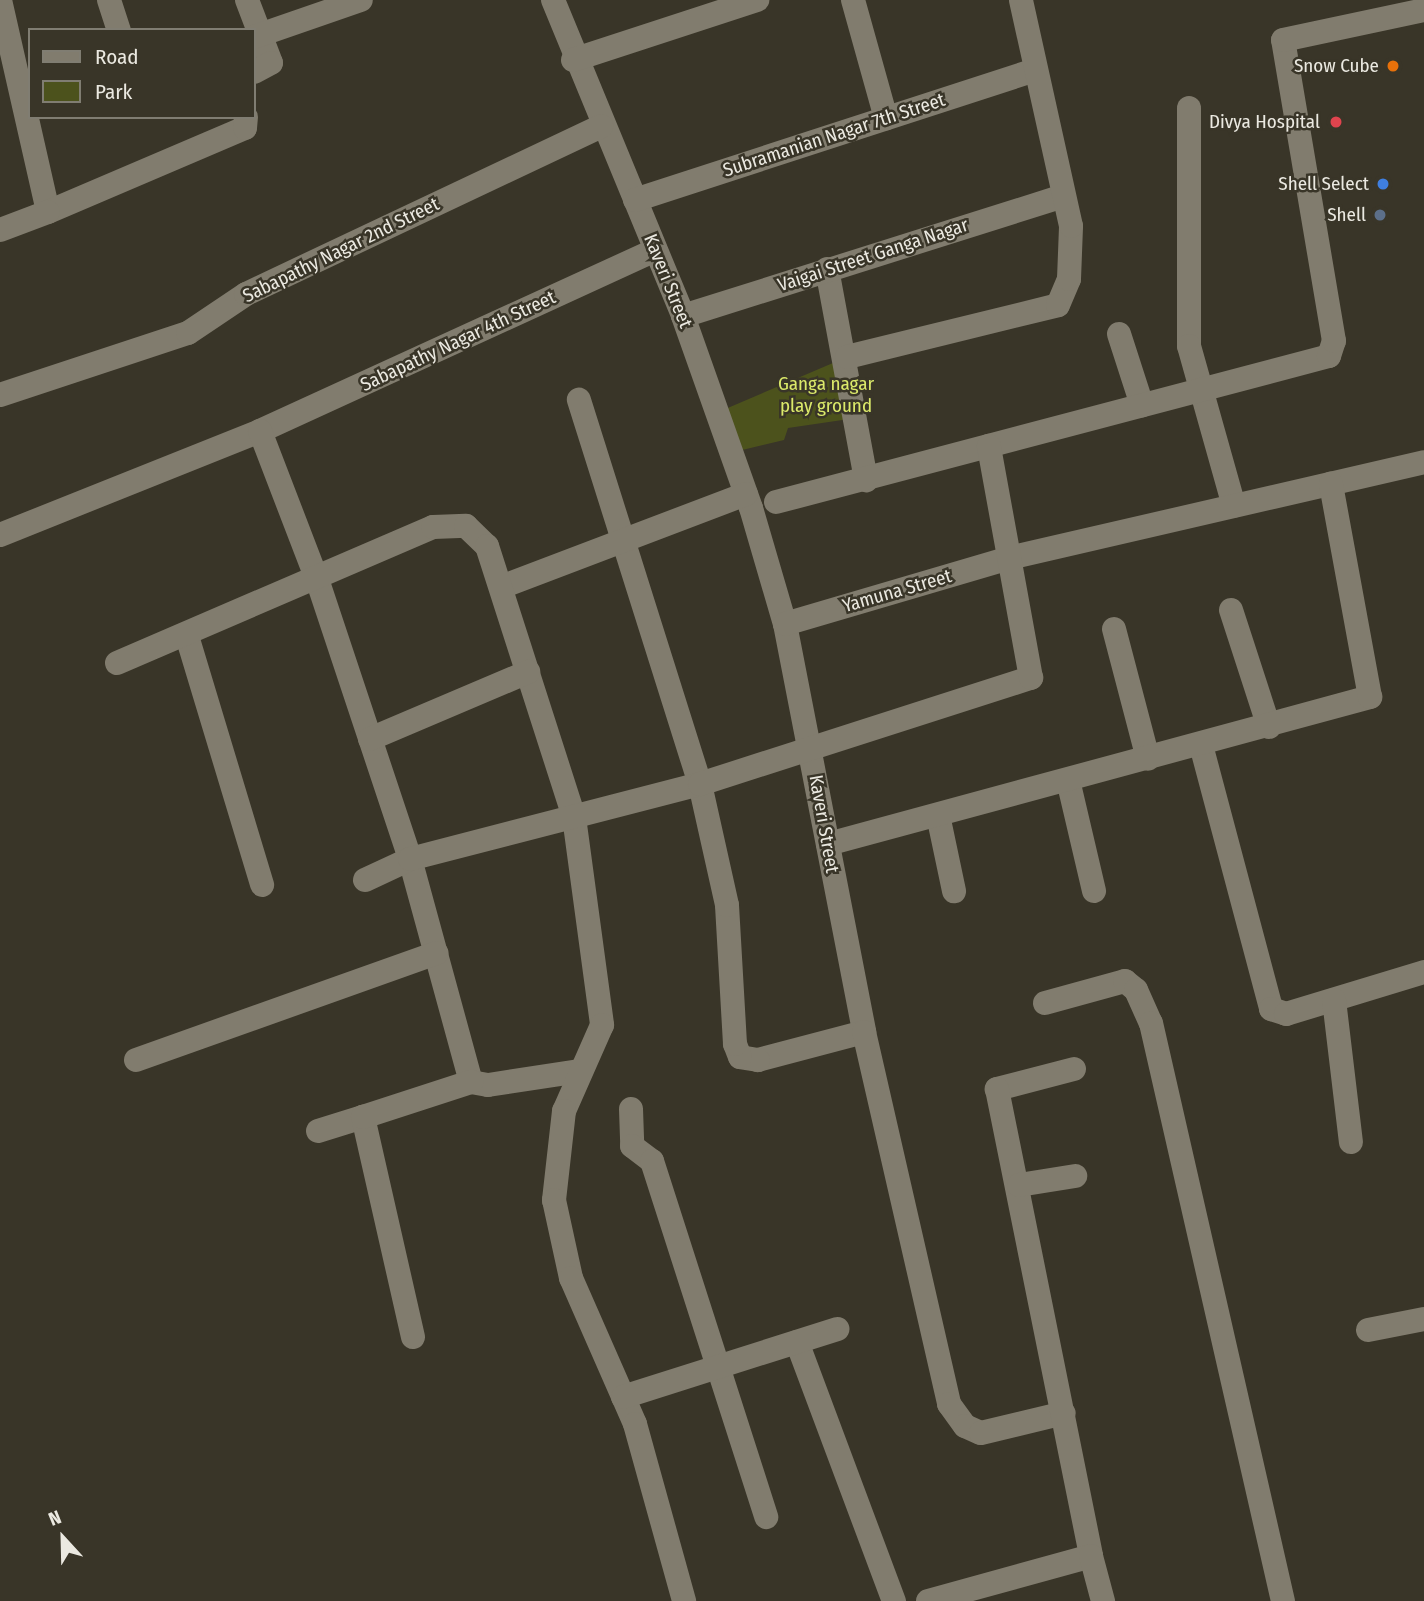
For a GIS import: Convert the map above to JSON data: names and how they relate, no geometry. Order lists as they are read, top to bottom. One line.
{"streets":{"street":["Subramanian Nagar 7th Street","Sabapathy Nagar 2nd Street","Vaigai Street Ganga Nagar","Kaveri Street","Sabapathy Nagar 4th Street","Yamuna Street"]},"crossings":[["Subramanian Nagar 7th Street","Kaveri Street"],["Sabapathy Nagar 2nd Street","Kaveri Street"],["Vaigai Street Ganga Nagar","Kaveri Street"],["Kaveri Street","Sabapathy Nagar 4th Street"],["Kaveri Street","Yamuna Street"]],"parks":["Ganga nagar play ground"],"places":["Snow Cube","Divya Hospital","Shell Select","Shell"],"legend":["Road","Park"],"north":"top"}
